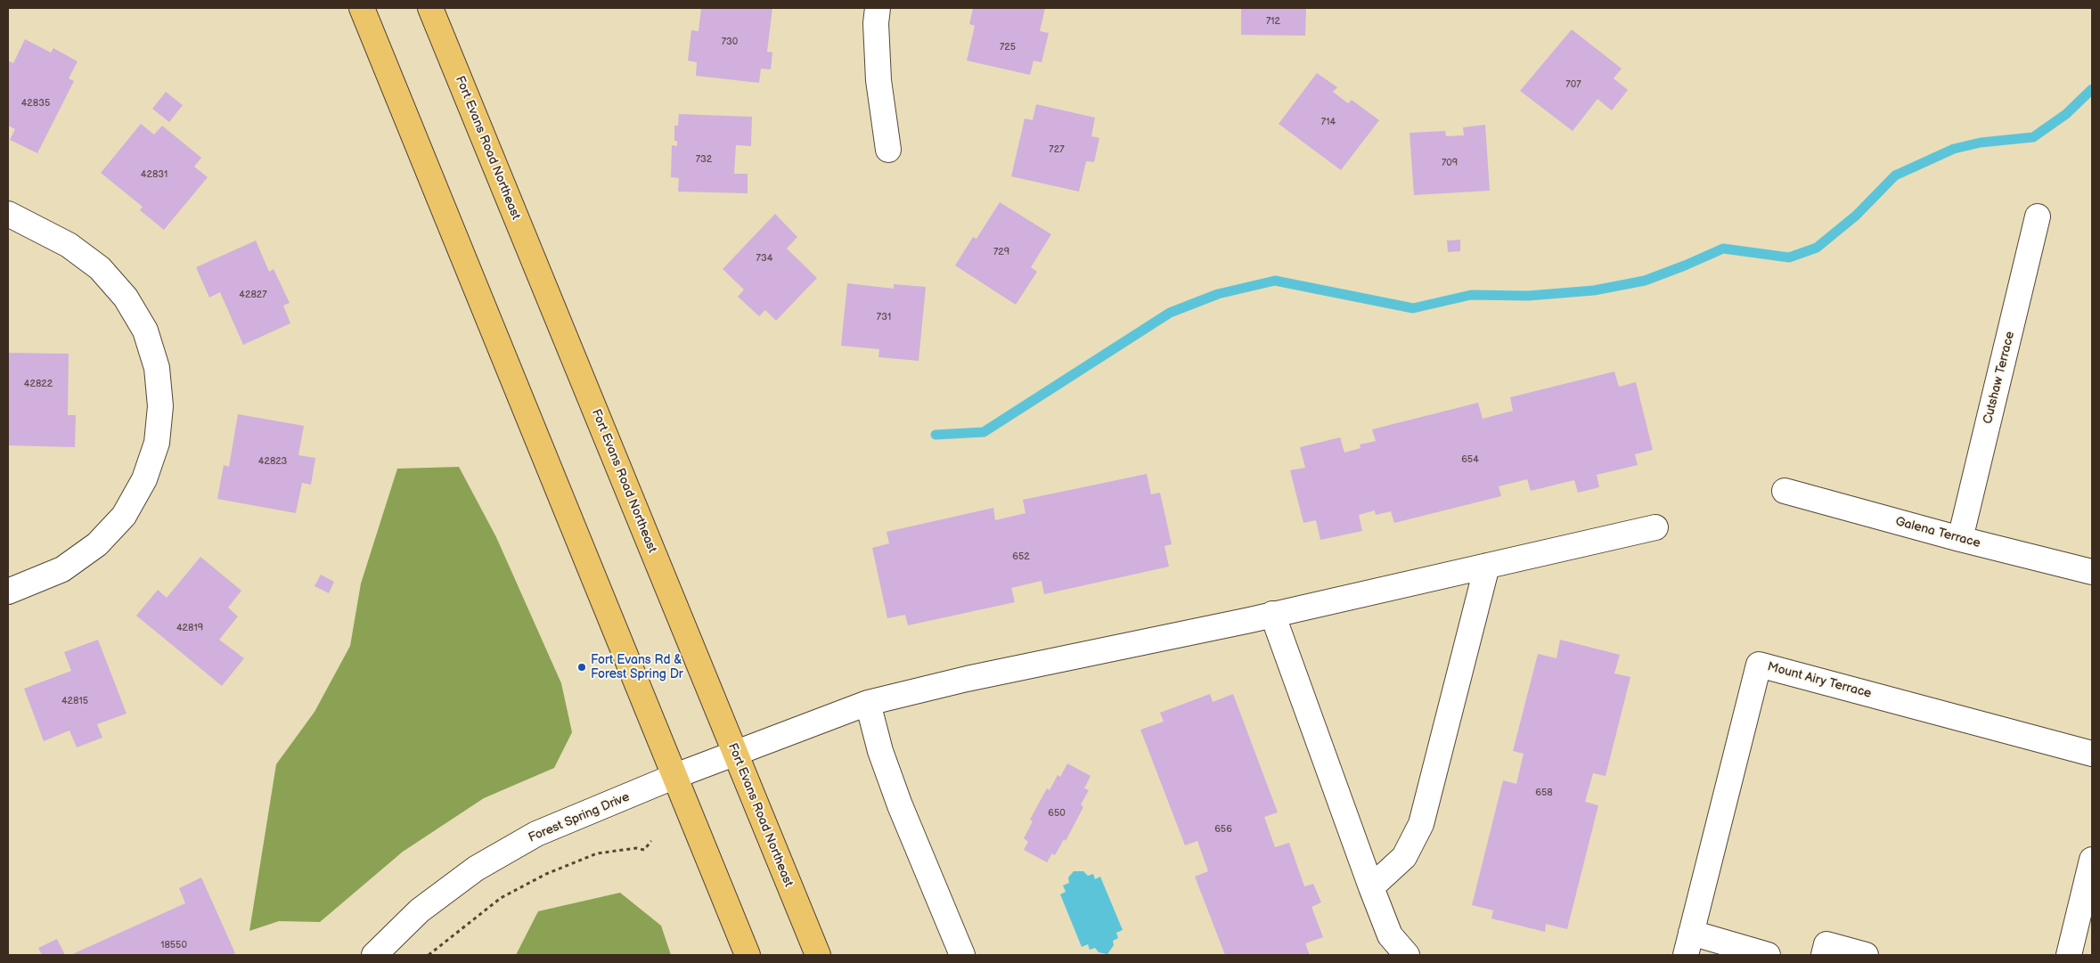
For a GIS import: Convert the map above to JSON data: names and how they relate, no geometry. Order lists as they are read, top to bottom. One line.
{"streets":{"main road":["Fort Evans Road Northeast"],"street":["Cutshaw Terrace","Galena Terrace","Mount Airy Terrace","Forest Spring Drive"]},"crossings":[["Fort Evans Road Northeast","Forest Spring Drive"],["Cutshaw Terrace","Galena Terrace"]],"places":["Fort Evans Rd & Forest Spring Dr"],"house_numbers":["712","730","725","707","42835","714","727","732","709","42831","729","734","42827","731","42822","654","42823","652","42819","42815","658","650","656","18550"]}
